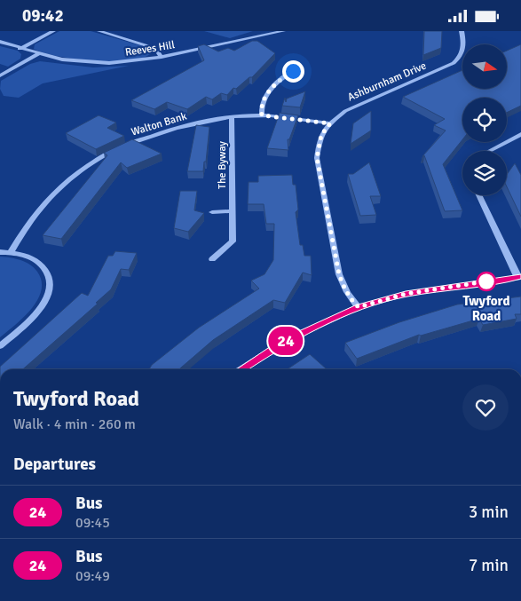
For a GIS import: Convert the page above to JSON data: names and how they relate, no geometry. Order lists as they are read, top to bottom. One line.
{"streets":{"street":["Reeves Hill","Ashburnham Drive","Walton Bank","The Byway"]},"crossings":[["Ashburnham Drive","Walton Bank"],["Walton Bank","The Byway"]],"places":["Twyford Road"],"lines":["bus line 24"],"north":"right","page":{"status":"09:42","on_map":"24","heading":[["Twyford Road","Walk · 4 min · 260 m"],"Departures"],"list":[{"mark":"24","name":"Bus","note":"09:45","value":"3 min"},{"mark":"24","name":"Bus","note":"09:49","value":"7 min"}]}}
